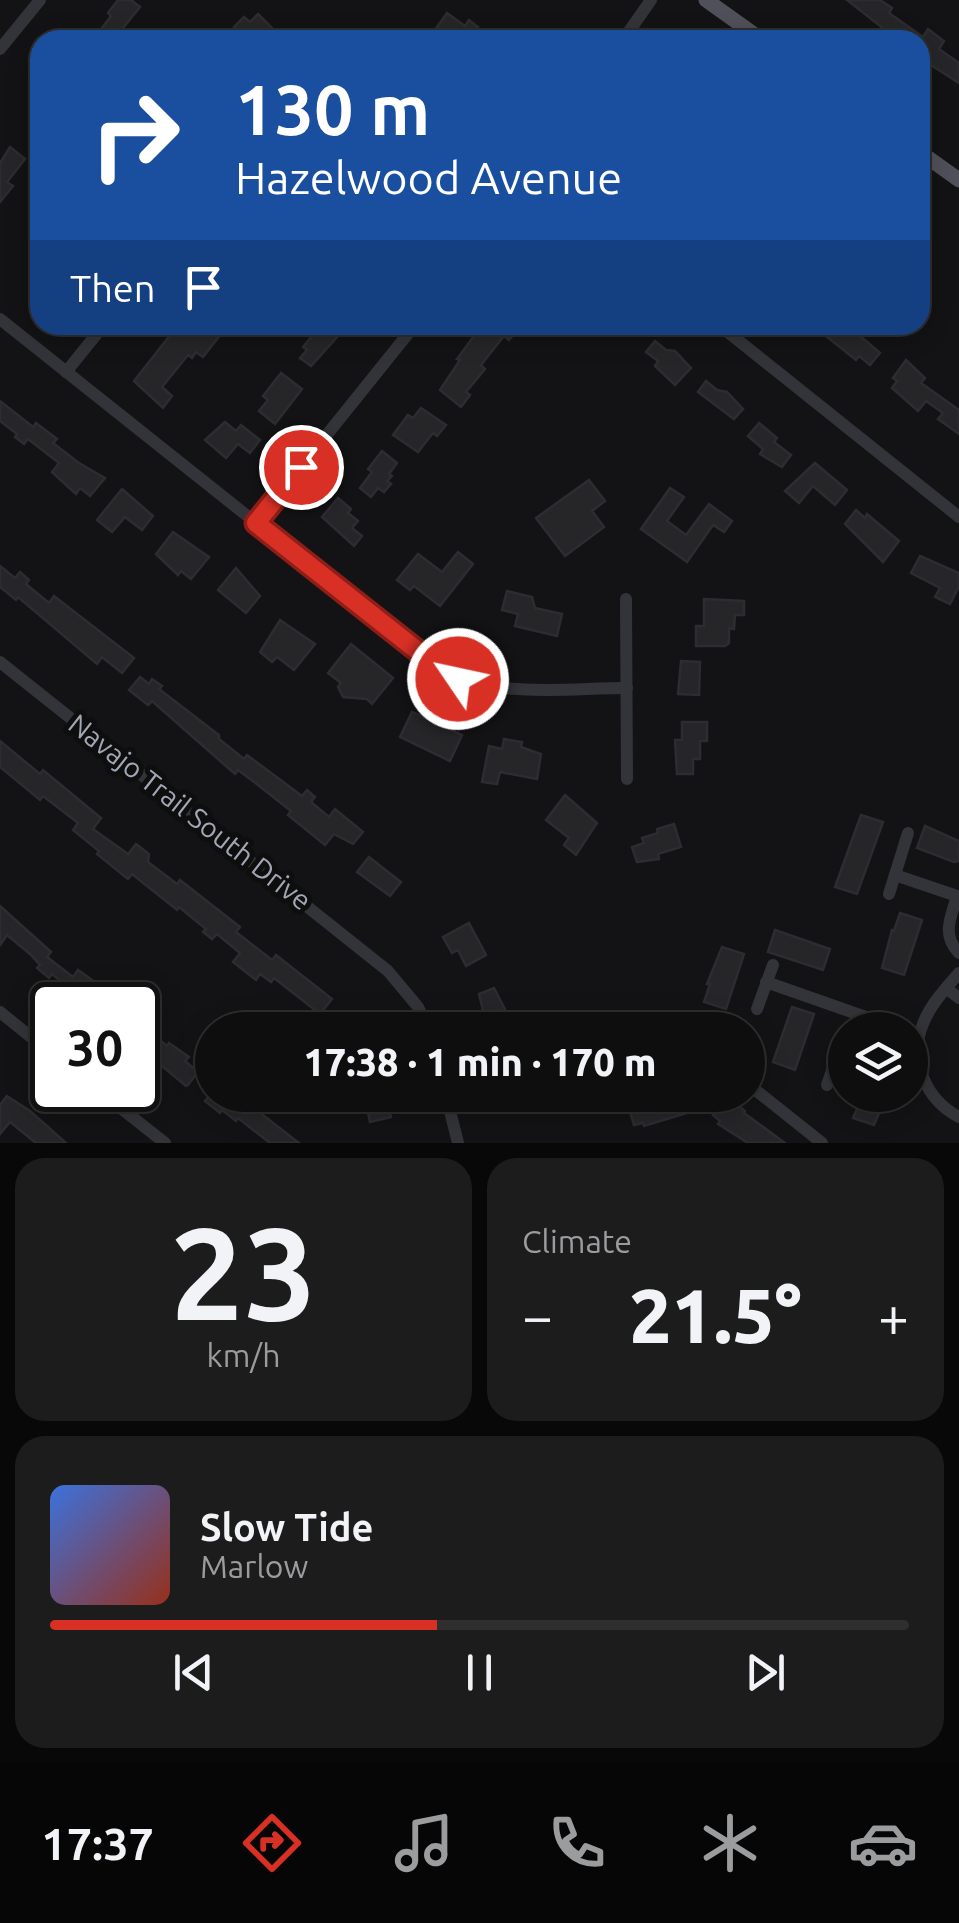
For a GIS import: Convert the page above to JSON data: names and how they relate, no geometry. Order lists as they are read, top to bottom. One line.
{"streets":{"street":["Navajo Trail South Drive"]},"page":{"turn":["130 m","Hazelwood Avenue"],"then":"Then","limit":"30","trip":"17:38 · 1 min · 170 m","tile":[["23","km/h"],"Climate"],"heat":["−","21.5°","+"],"song":["Slow Tide","Marlow"],"tabs":"17:37"}}
